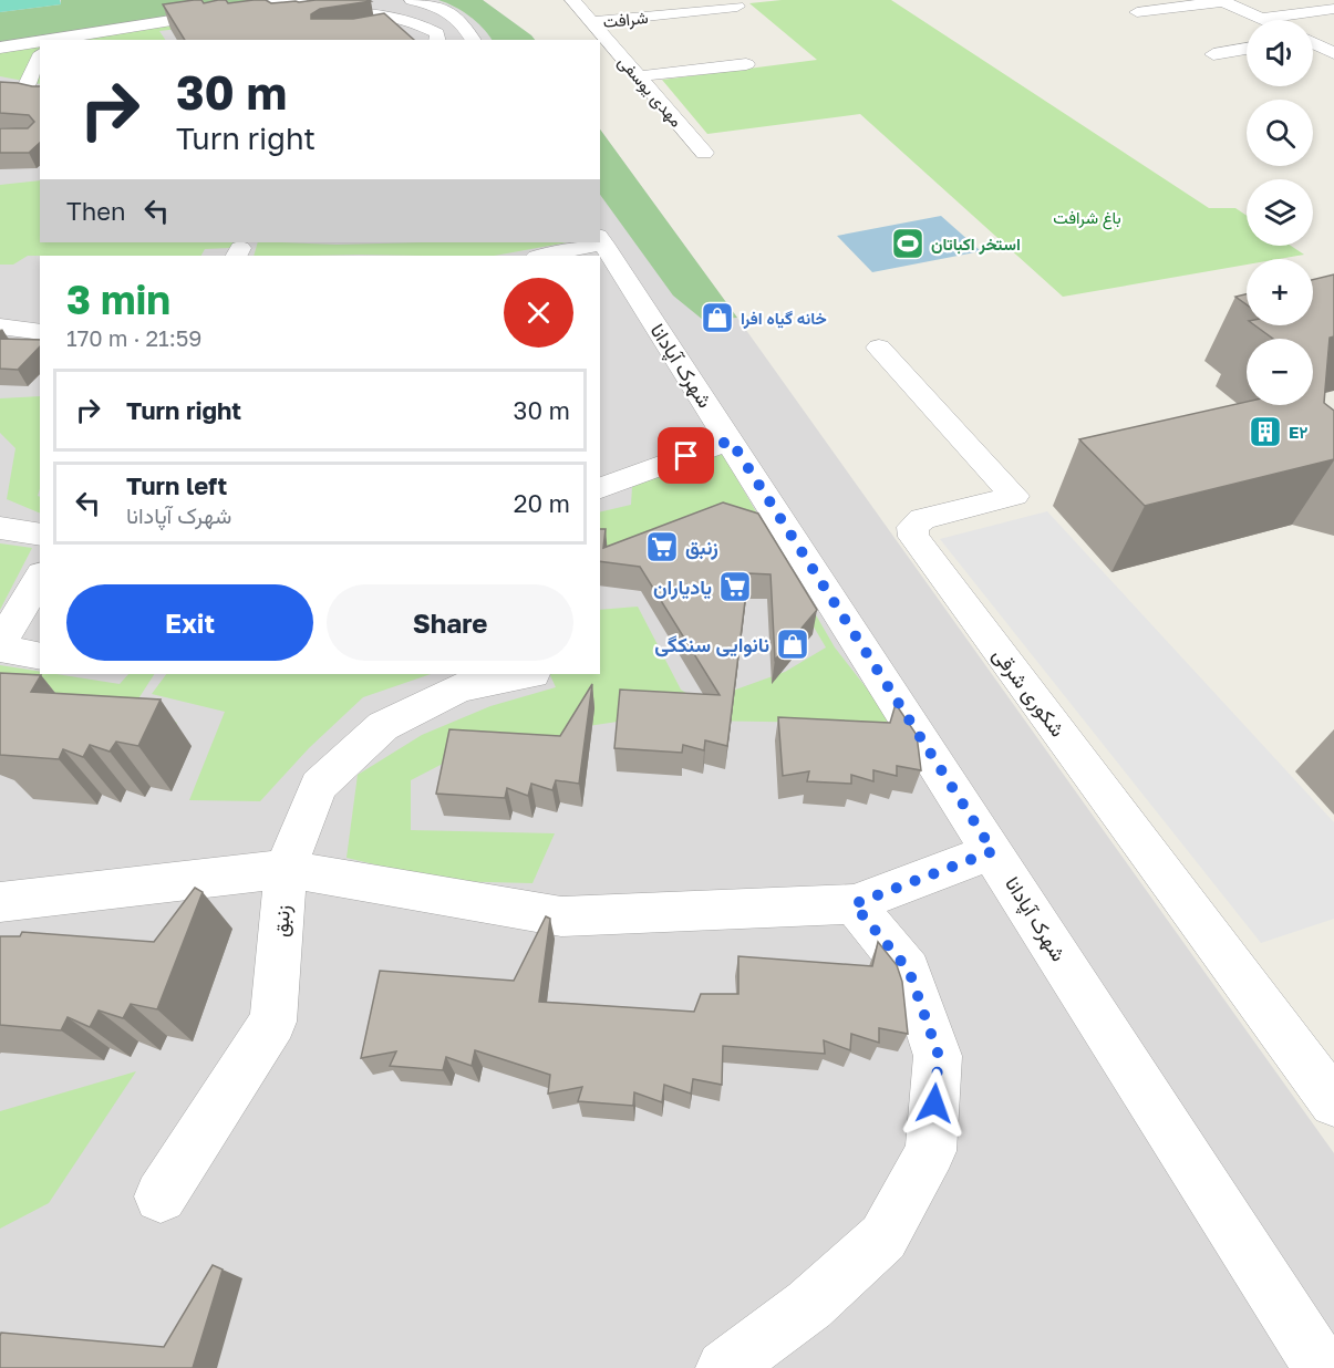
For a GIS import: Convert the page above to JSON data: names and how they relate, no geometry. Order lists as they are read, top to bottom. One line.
{"streets":{"street":["شرافت","مهدی یوسفی","شهرک آپادانا","شکوری شرقی","زنبق"]},"crossings":[["شرافت","مهدی یوسفی"]],"parks":["باغ شرافت"],"places":{"sports":["استخر اکباتان"],"shop":["خانه گیاه افرا","نانوایی سنکگی"],"building":["E۲"],"supermarket":["زنبق","یادیاران"]},"page":{"map_buttons":["+","−"],"turn":["30 m","Turn right"],"then":"Then","heading":["3 min","170 m · 21:59"],"list":[{"name":"Turn right","value":"30 m"},{"name":"Turn left","note":"شهرک آپادانا","value":"20 m"}],"buttons":["Exit","Share"]}}
